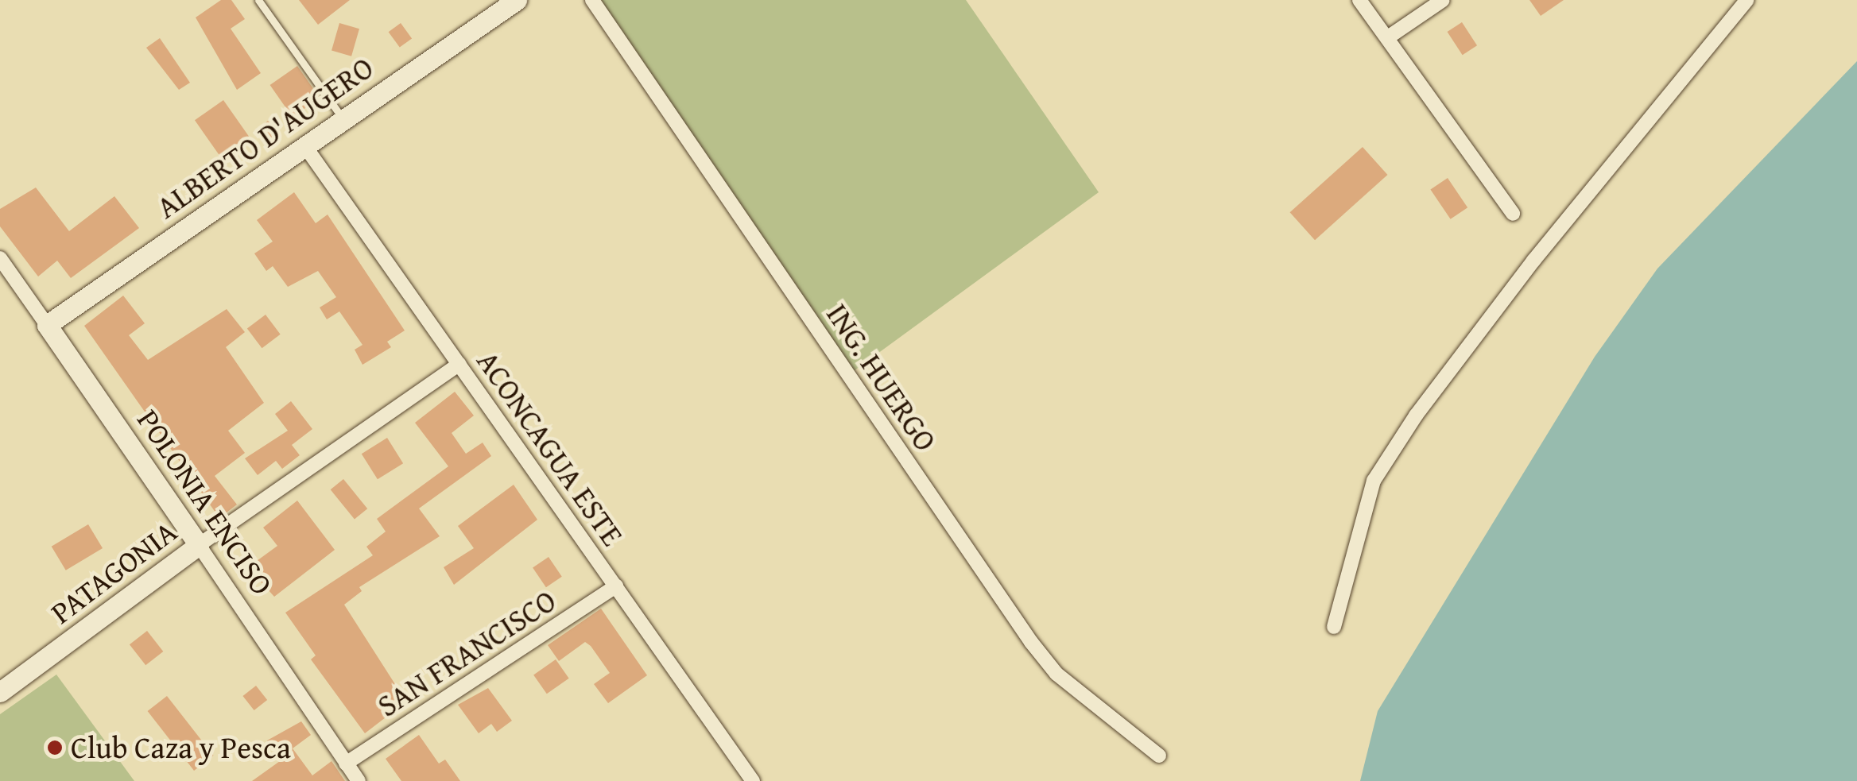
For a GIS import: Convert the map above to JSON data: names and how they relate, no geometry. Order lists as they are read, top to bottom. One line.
{"streets":{"main road":["ALBERTO D'AUGERO","POLONIA ENCISO","PATAGONIA"],"street":["ING. HUERGO","ACONCAGUA ESTE","SAN FRANCISCO"]},"crossings":[["ALBERTO D'AUGERO","ACONCAGUA ESTE"],["ALBERTO D'AUGERO","POLONIA ENCISO"],["ACONCAGUA ESTE","PATAGONIA"],["ACONCAGUA ESTE","SAN FRANCISCO"],["POLONIA ENCISO","PATAGONIA"],["POLONIA ENCISO","SAN FRANCISCO"]],"places":["Club Caza y Pesca"]}
